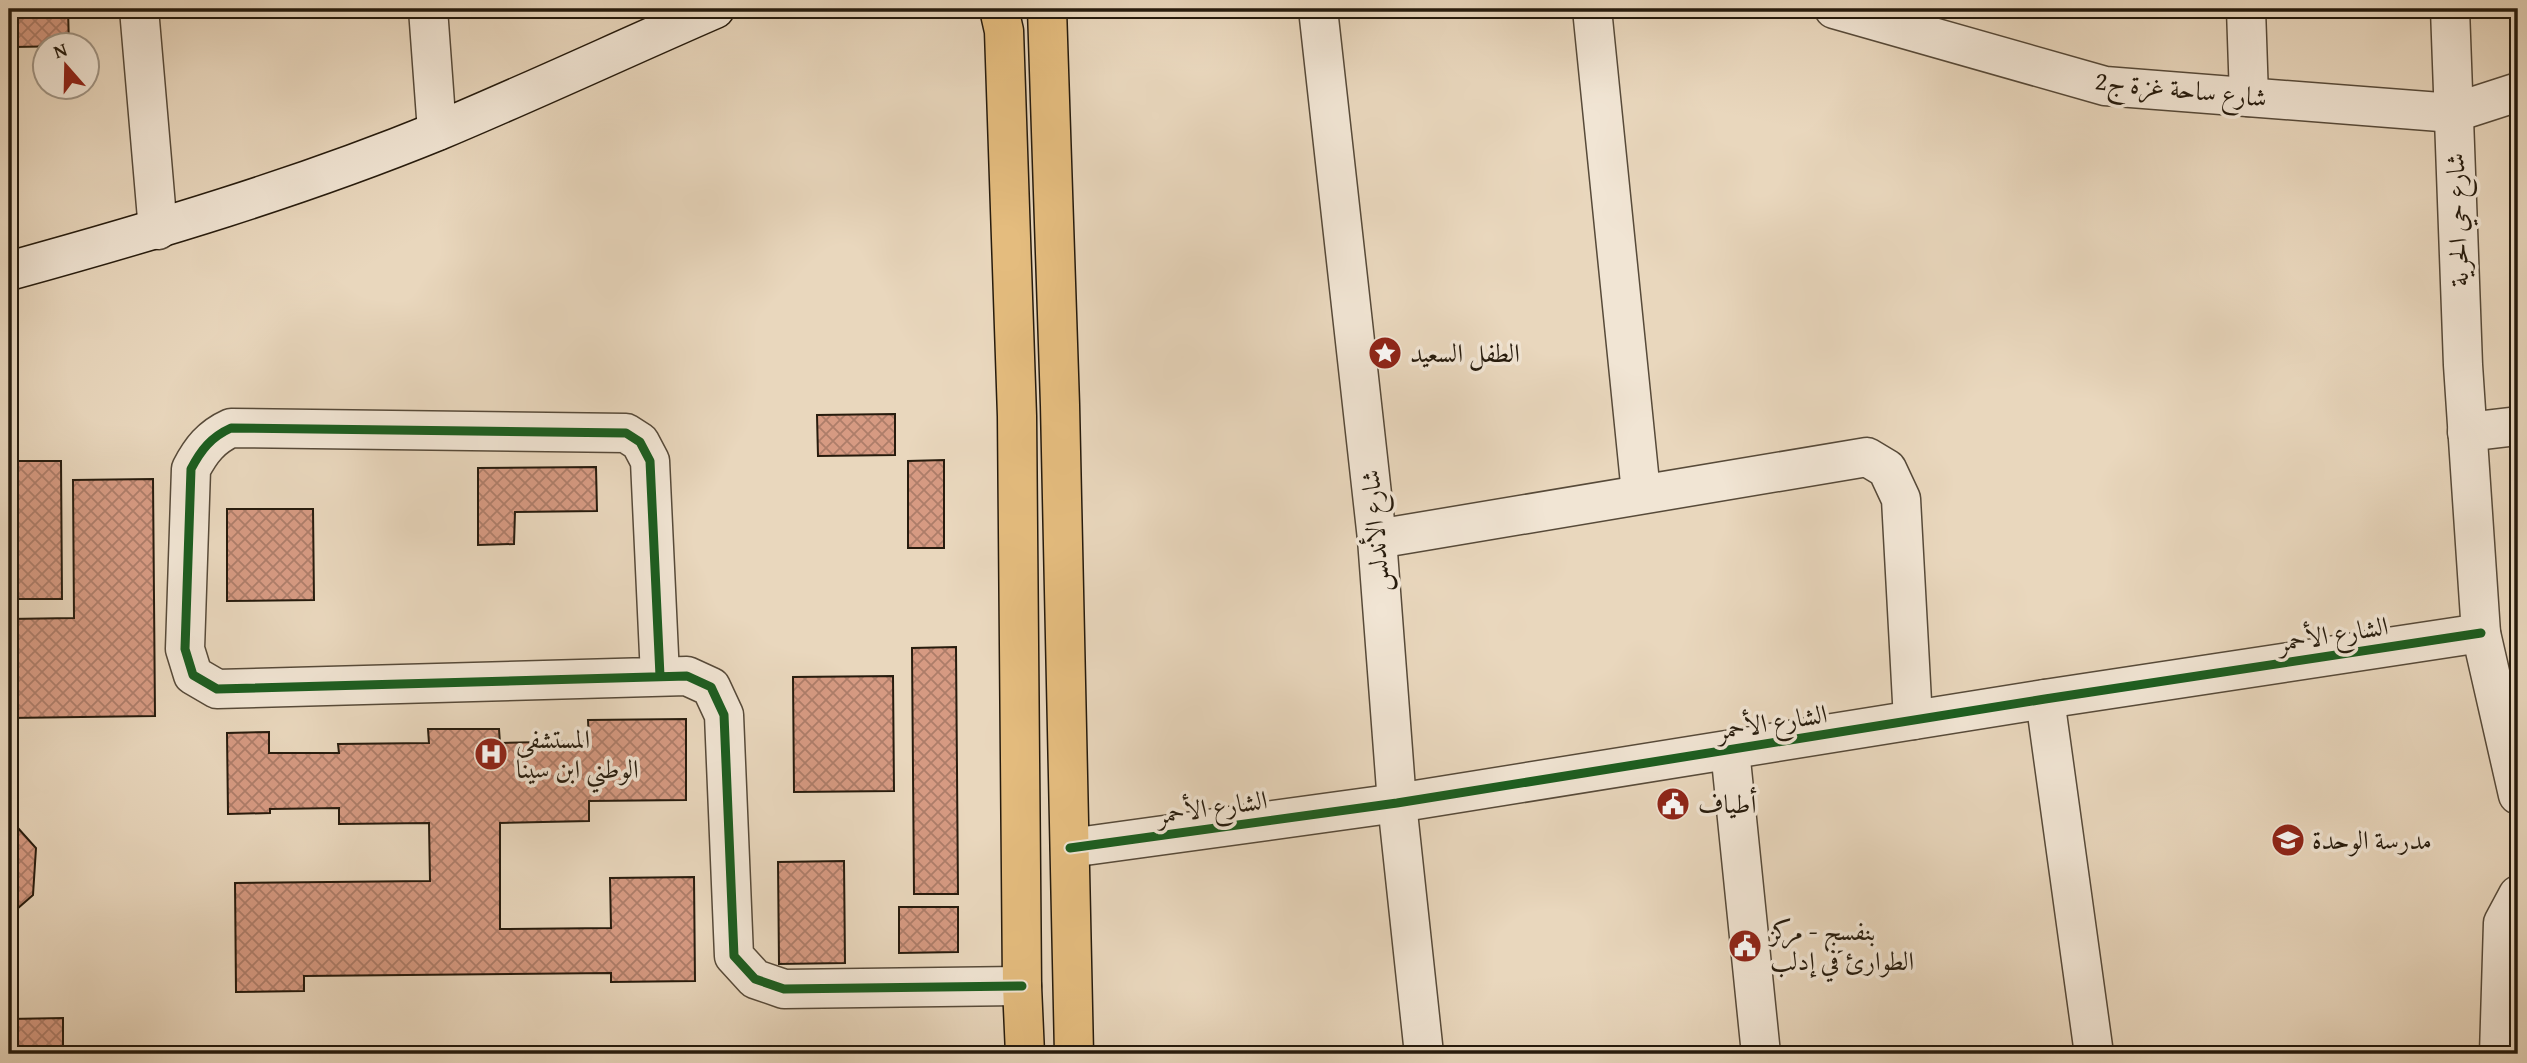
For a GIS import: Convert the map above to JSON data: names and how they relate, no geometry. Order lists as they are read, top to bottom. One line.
{"streets":{"street":["شارع ساحة غزة ج2","شارع حي الحرية","شارع الأندلس","الشارع الأحمر"]},"crossings":[["شارع ساحة غزة ج2","شارع حي الحرية"],["شارع حي الحرية","الشارع الأحمر"],["شارع الأندلس","الشارع الأحمر"]],"places":{"place":["الطفل السعيد"],"hospital":["المستشفى الوطني ابن سينا"],"public building":["أطياف","بنفسج - مركز الطوارئ في إدلب"],"school or university":["مدرسة الوحدة"]},"north":"top"}
